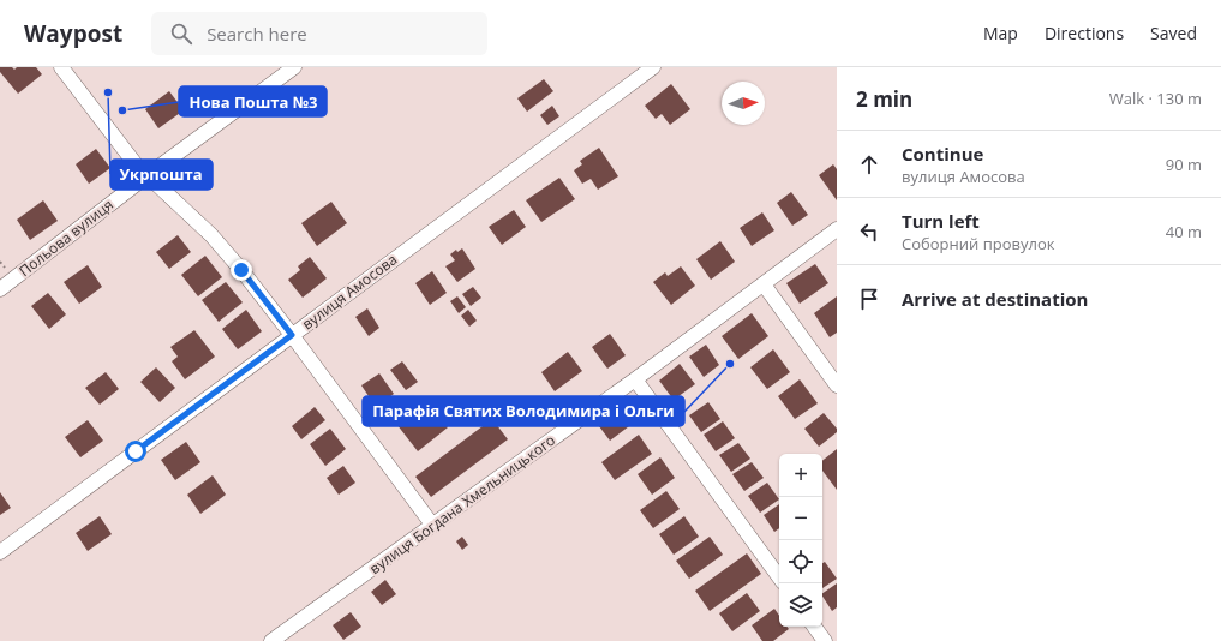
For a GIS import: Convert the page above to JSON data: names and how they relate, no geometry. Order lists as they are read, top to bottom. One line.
{"streets":{"street":["Польова вулиця","вулиця Амосова","вулиця Богдана Хмельницького"]},"places":["Укрпошта","Нова Пошта №3","Парафія Святих Володимира і Ольги"],"north":"right","page":{"header":"Waypost","search":"Search here","nav":["Map","Directions","Saved"],"heading":["2 min","Walk · 130 m"],"list":[["Continue","вулиця Амосова","90 m"],["Turn left","Соборний провулок","40 m"],"Arrive at destination"],"map_buttons":["+","−"]}}
